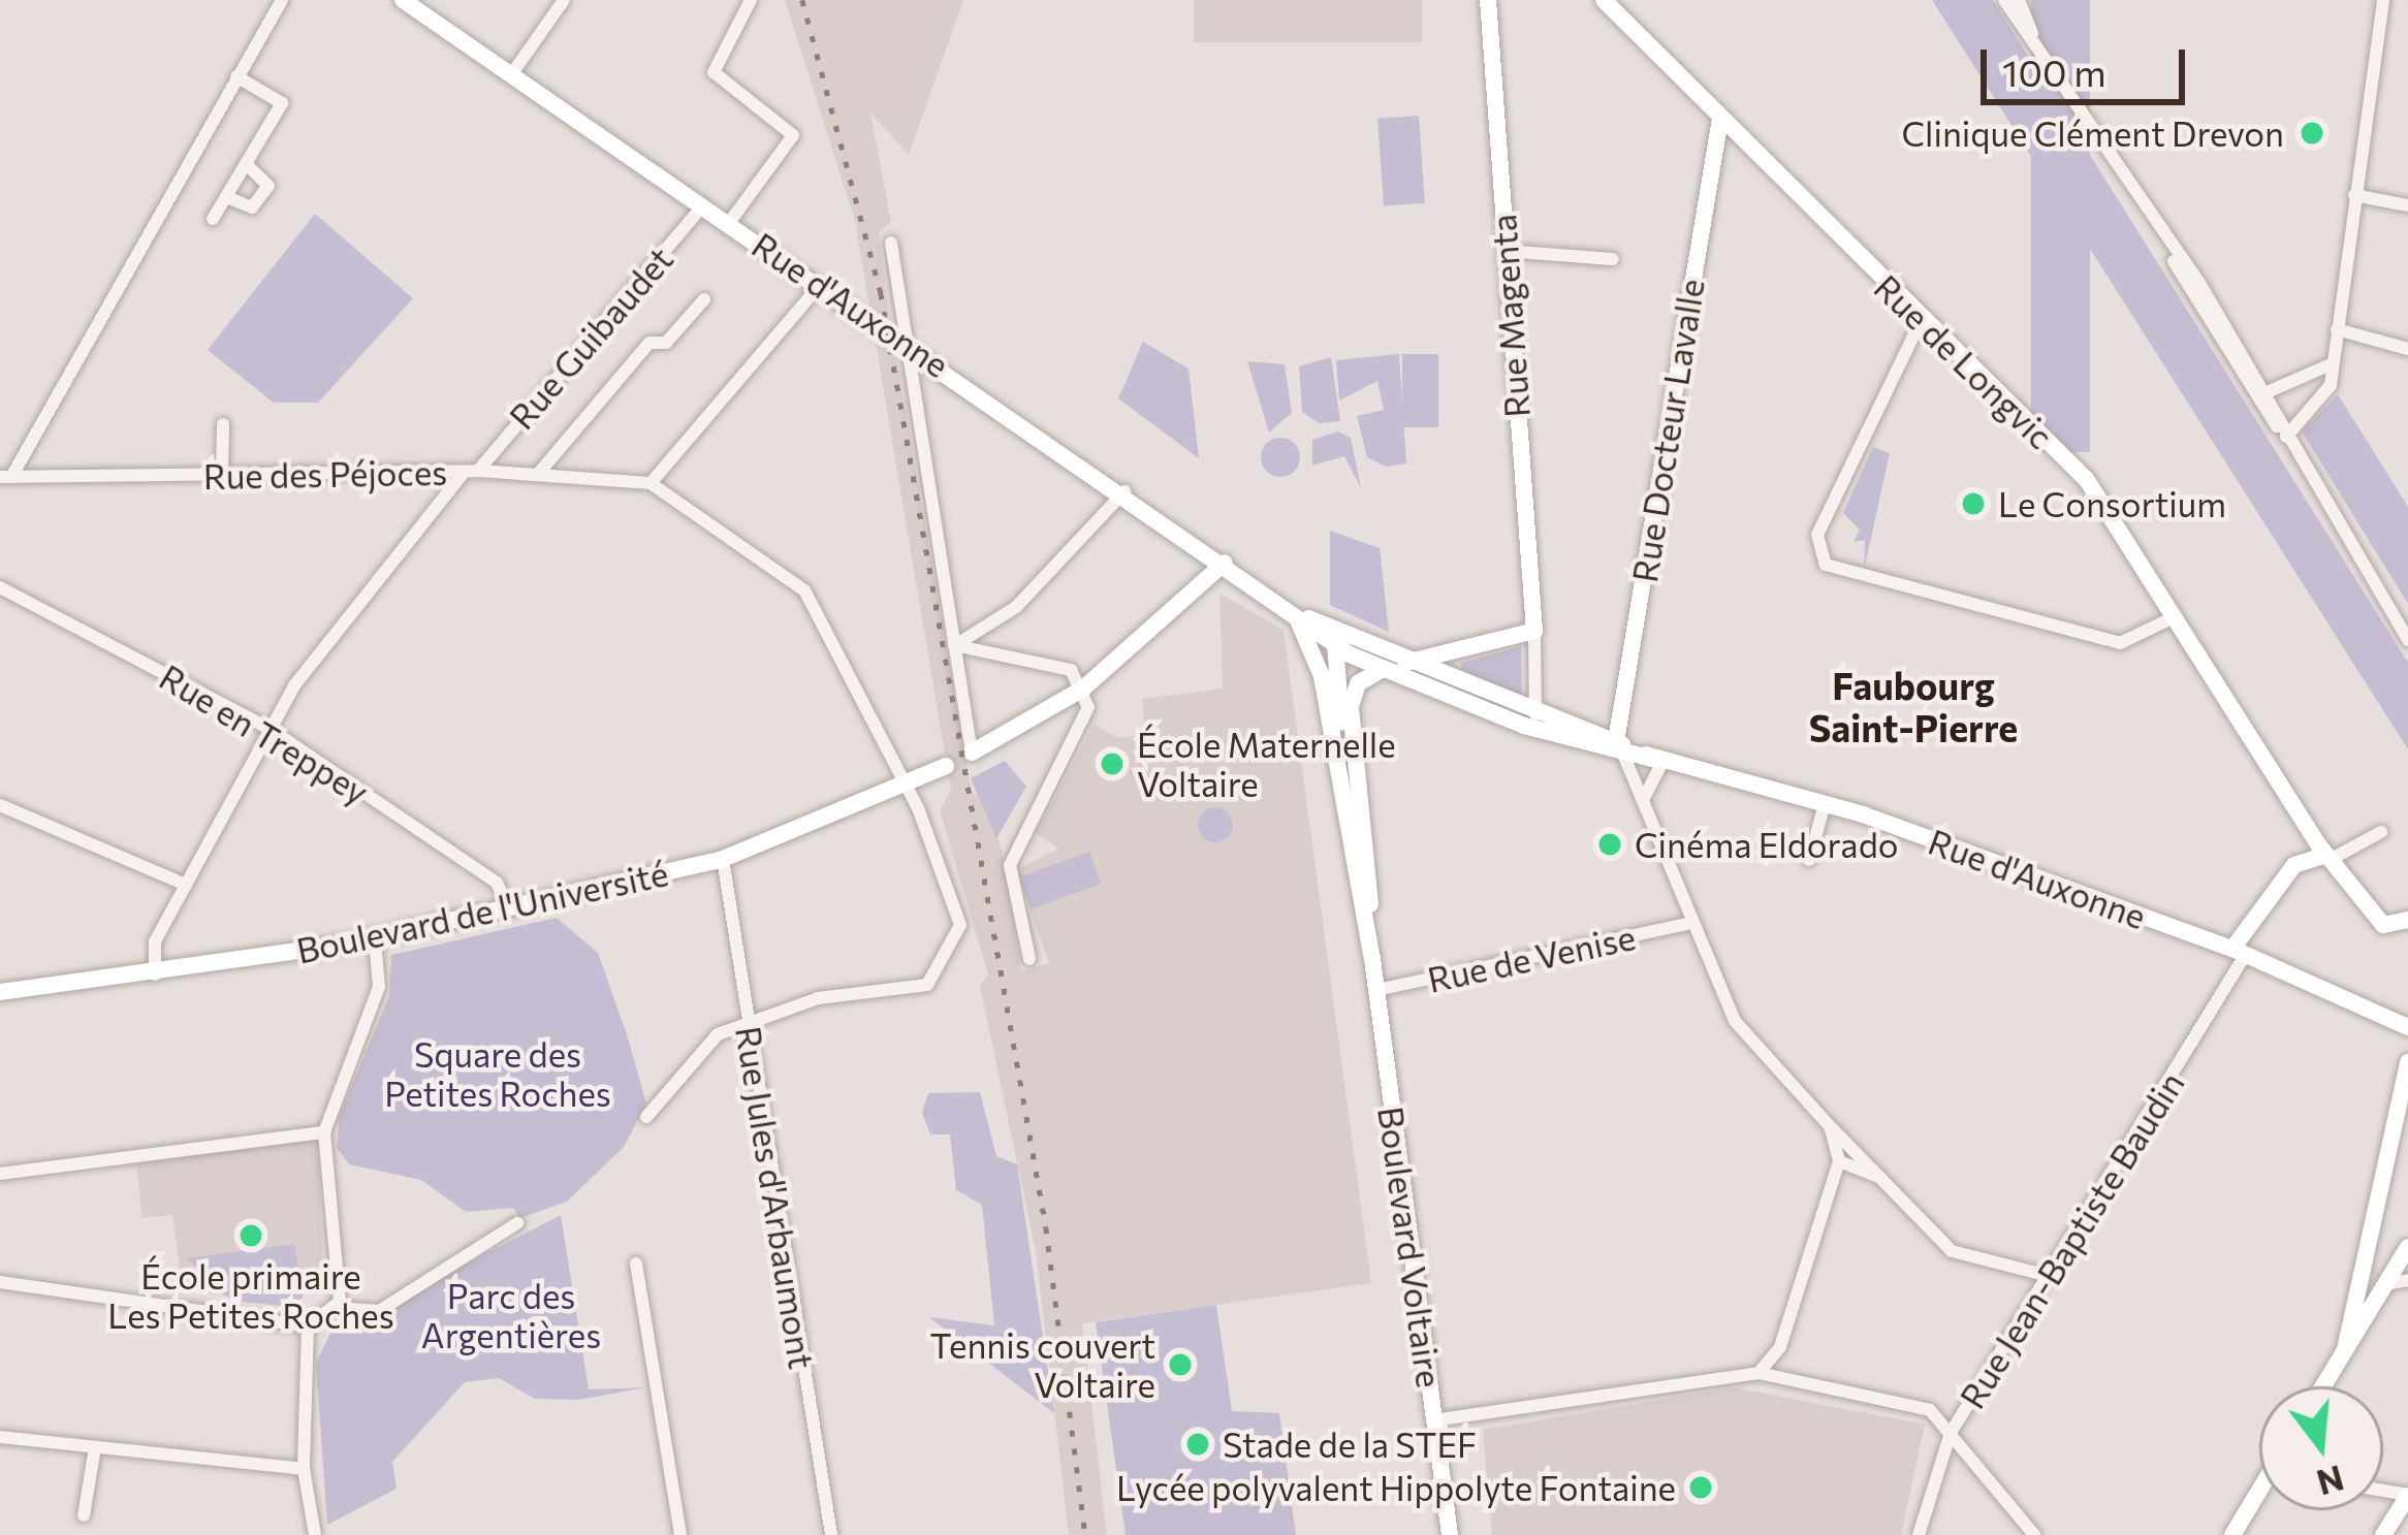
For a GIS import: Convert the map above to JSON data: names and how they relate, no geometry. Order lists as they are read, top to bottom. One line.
{"streets":{"main road":["Rue d'Auxonne","Rue Magenta","Rue de Longvic","Rue Docteur Lavalle","Boulevard de l'Université","Boulevard Voltaire"],"street":["Rue Guibaudet","Rue des Péjoces","Rue en Treppey","Rue de Venise","Rue Jules d'Arbaumont","Rue Jean-Baptiste Baudin"]},"crossings":[["Rue d'Auxonne","Rue Guibaudet"],["Rue d'Auxonne","Rue Docteur Lavalle"],["Rue d'Auxonne","Rue Jean-Baptiste Baudin"],["Rue d'Auxonne","Boulevard Voltaire"],["Rue Guibaudet","Rue des Péjoces"],["Rue Guibaudet","Rue en Treppey"],["Rue Guibaudet","Boulevard de l'Université"],["Rue de Longvic","Rue Docteur Lavalle"],["Rue en Treppey","Boulevard de l'Université"],["Boulevard de l'Université","Rue Jules d'Arbaumont"],["Rue de Venise","Boulevard Voltaire"]],"districts":["Faubourg Saint-Pierre"],"parks":["Square des Petites Roches","Parc des Argentières"],"places":["Clinique Clément Drevon","Le Consortium","École Maternelle Voltaire","Cinéma Eldorado","École primaire Les Petites Roches","Tennis couvert Voltaire","Stade de la STEF","Lycée polyvalent Hippolyte Fontaine"],"scale_bar":"100 m","north":"bottom"}
